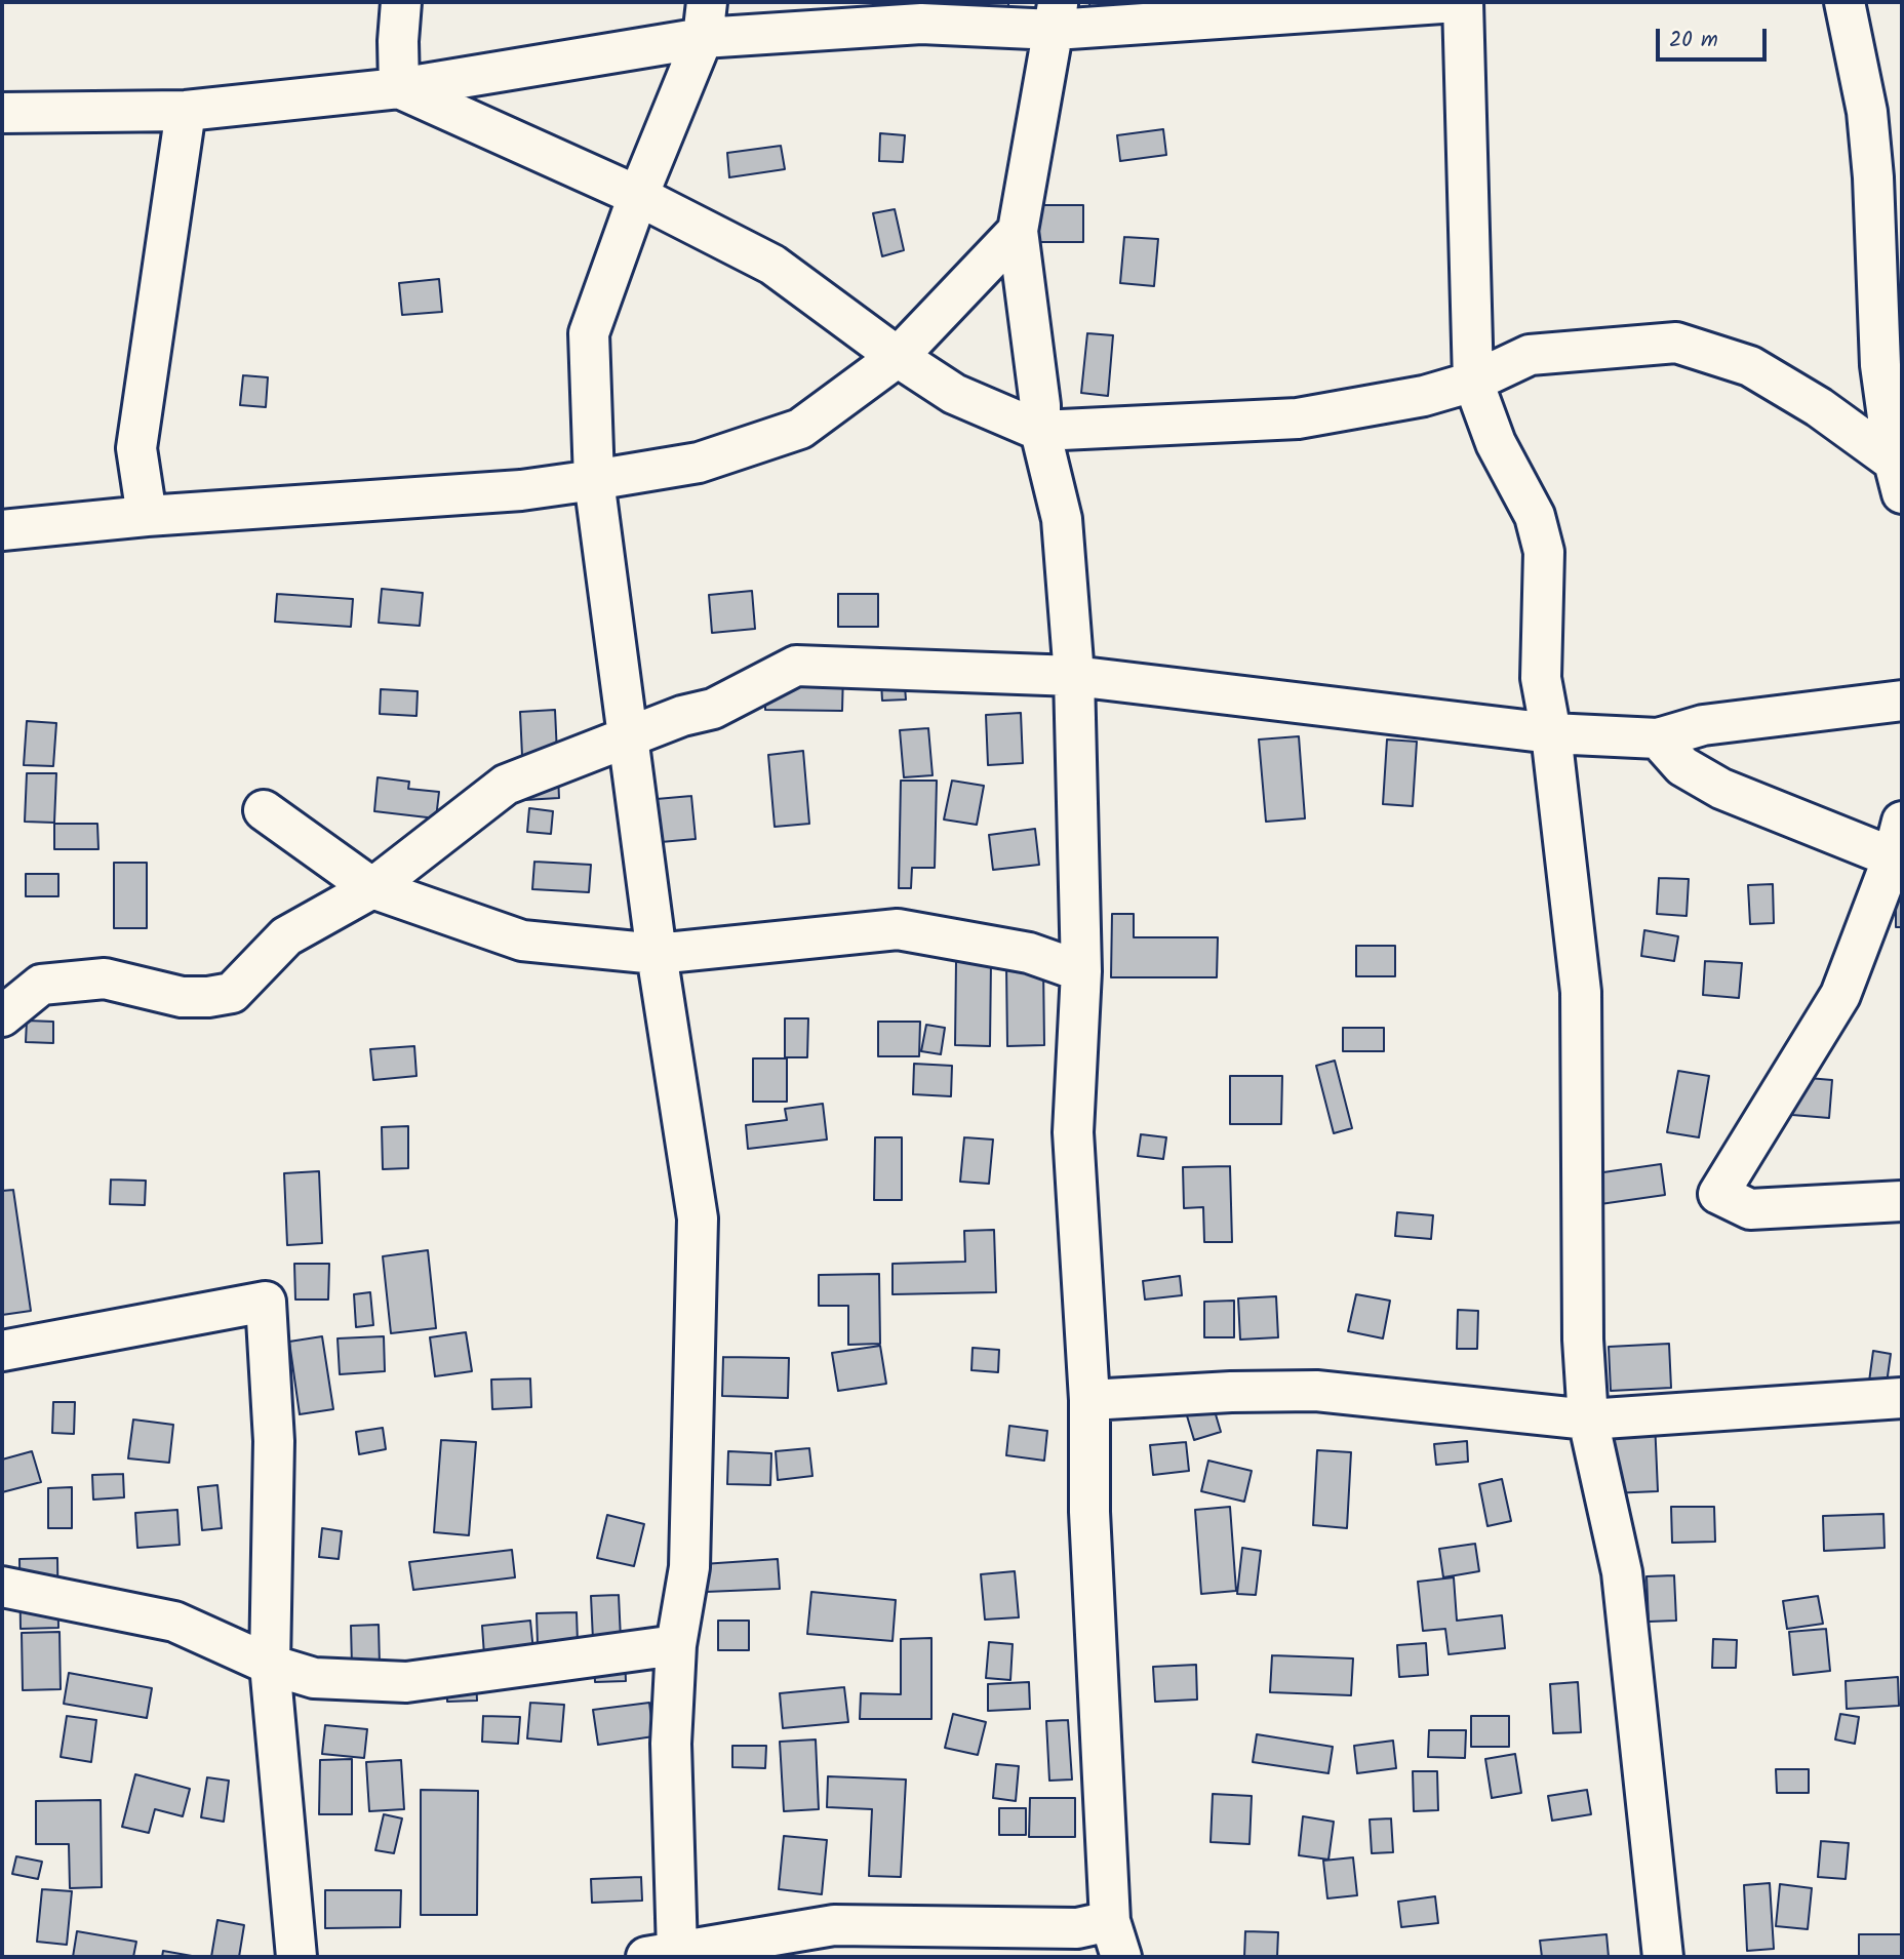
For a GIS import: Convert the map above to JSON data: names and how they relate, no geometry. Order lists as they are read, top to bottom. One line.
{"scale_bar":"20 m"}
